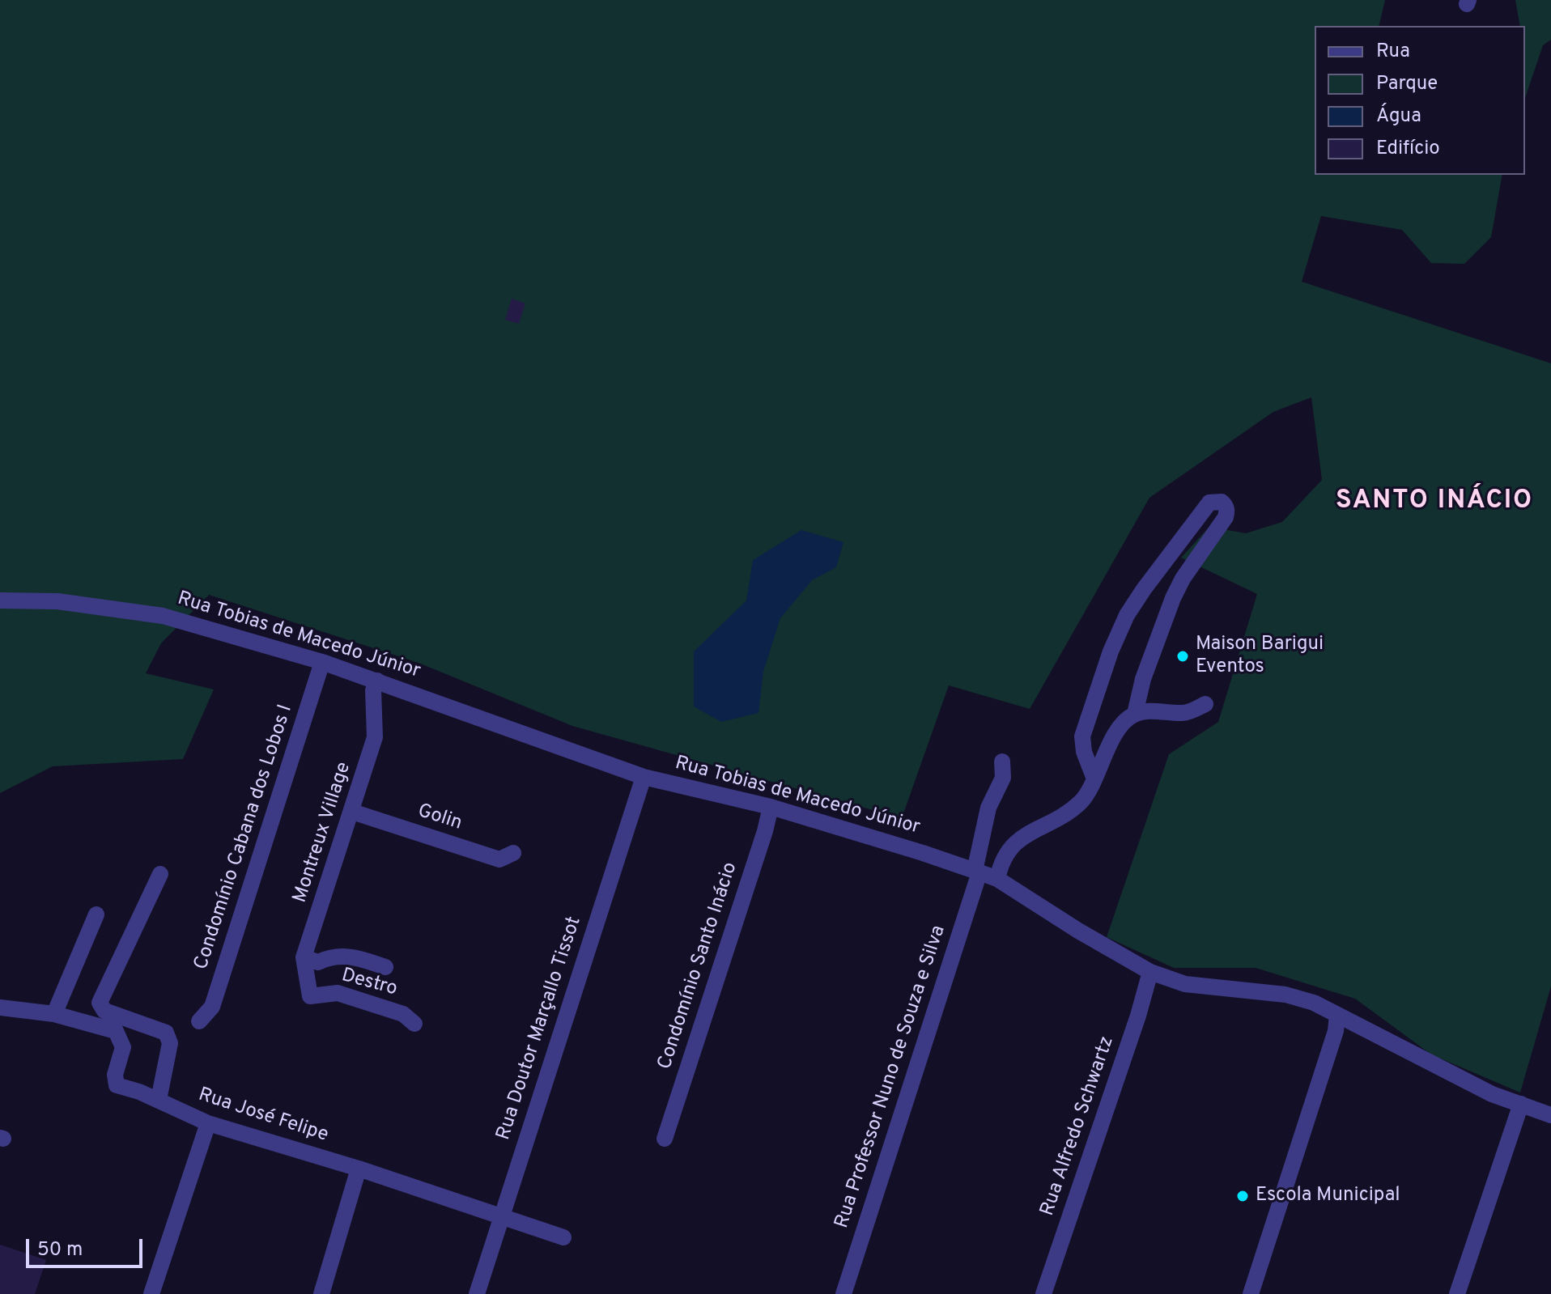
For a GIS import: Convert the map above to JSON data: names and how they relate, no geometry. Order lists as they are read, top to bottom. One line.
{"streets":{"street":["Rua Tobias de Macedo Júnior","Golin","Montreux Village","Condomínio Cabana dos Lobos I","Condomínio Santo Inácio","Destro","Rua Doutor Marçallo Tissot","Rua Professor Nuno de Souza e Silva","Rua José Felipe","Rua Alfredo Schwartz"]},"crossings":[["Rua Tobias de Macedo Júnior","Montreux Village"],["Rua Tobias de Macedo Júnior","Condomínio Cabana dos Lobos I"],["Rua Tobias de Macedo Júnior","Condomínio Santo Inácio"],["Rua Tobias de Macedo Júnior","Rua Doutor Marçallo Tissot"],["Rua Tobias de Macedo Júnior","Rua Professor Nuno de Souza e Silva"],["Rua Tobias de Macedo Júnior","Rua Alfredo Schwartz"],["Golin","Montreux Village"],["Montreux Village","Destro"],["Rua Doutor Marçallo Tissot","Rua José Felipe"]],"districts":["SANTO INÁCIO"],"places":["Maison Barigui Eventos","Escola Municipal"],"legend":["Rua","Parque","Água","Edifício"],"scale_bar":"50 m"}
